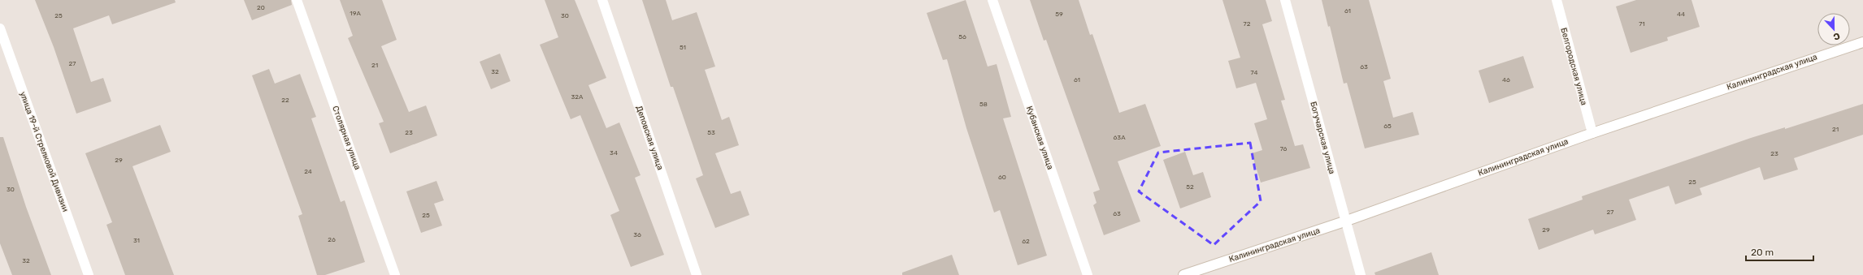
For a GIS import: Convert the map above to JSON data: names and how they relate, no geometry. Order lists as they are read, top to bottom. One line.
{"streets":{"street":["Белгородская улица","Калининградская улица","Столярная улица","Деповская улица","Кубанская улица","Богучарская улица","улица 19-й Стрелковой Дивизии"]},"crossings":[["Белгородская улица","Калининградская улица"],["Калининградская улица","Богучарская улица"]],"house_numbers":["20","61","19А","59","44","25","30","72","71","56","51","27","21","63","32","74","61","46","32А","22","58","65","21","23","53","63А","76","34","23","29","24","60","25","52","30","27","63","25","29","36","26","31","62","32"],"scale_bar":"20 m","north":"bottom"}
